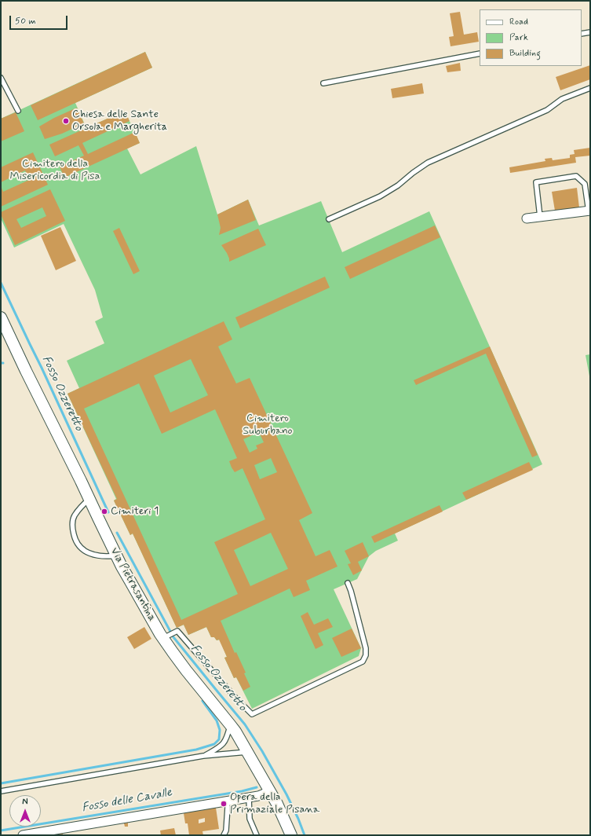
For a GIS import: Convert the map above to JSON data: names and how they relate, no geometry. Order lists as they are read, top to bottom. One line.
{"streets":{"street":["Via Pietrasantina"]},"water":["Fosso Ozzeretto","Fosso delle Cavalle"],"parks":["Cimitero della Misericordia di Pisa","Cimitero Suburbano"],"places":["Chiesa delle Sante Orsola e Margherita","Cimiteri 1","Opera della Primaziale Pisana"],"legend":["Road","Park","Building"],"scale_bar":"50 m","north":"top"}
